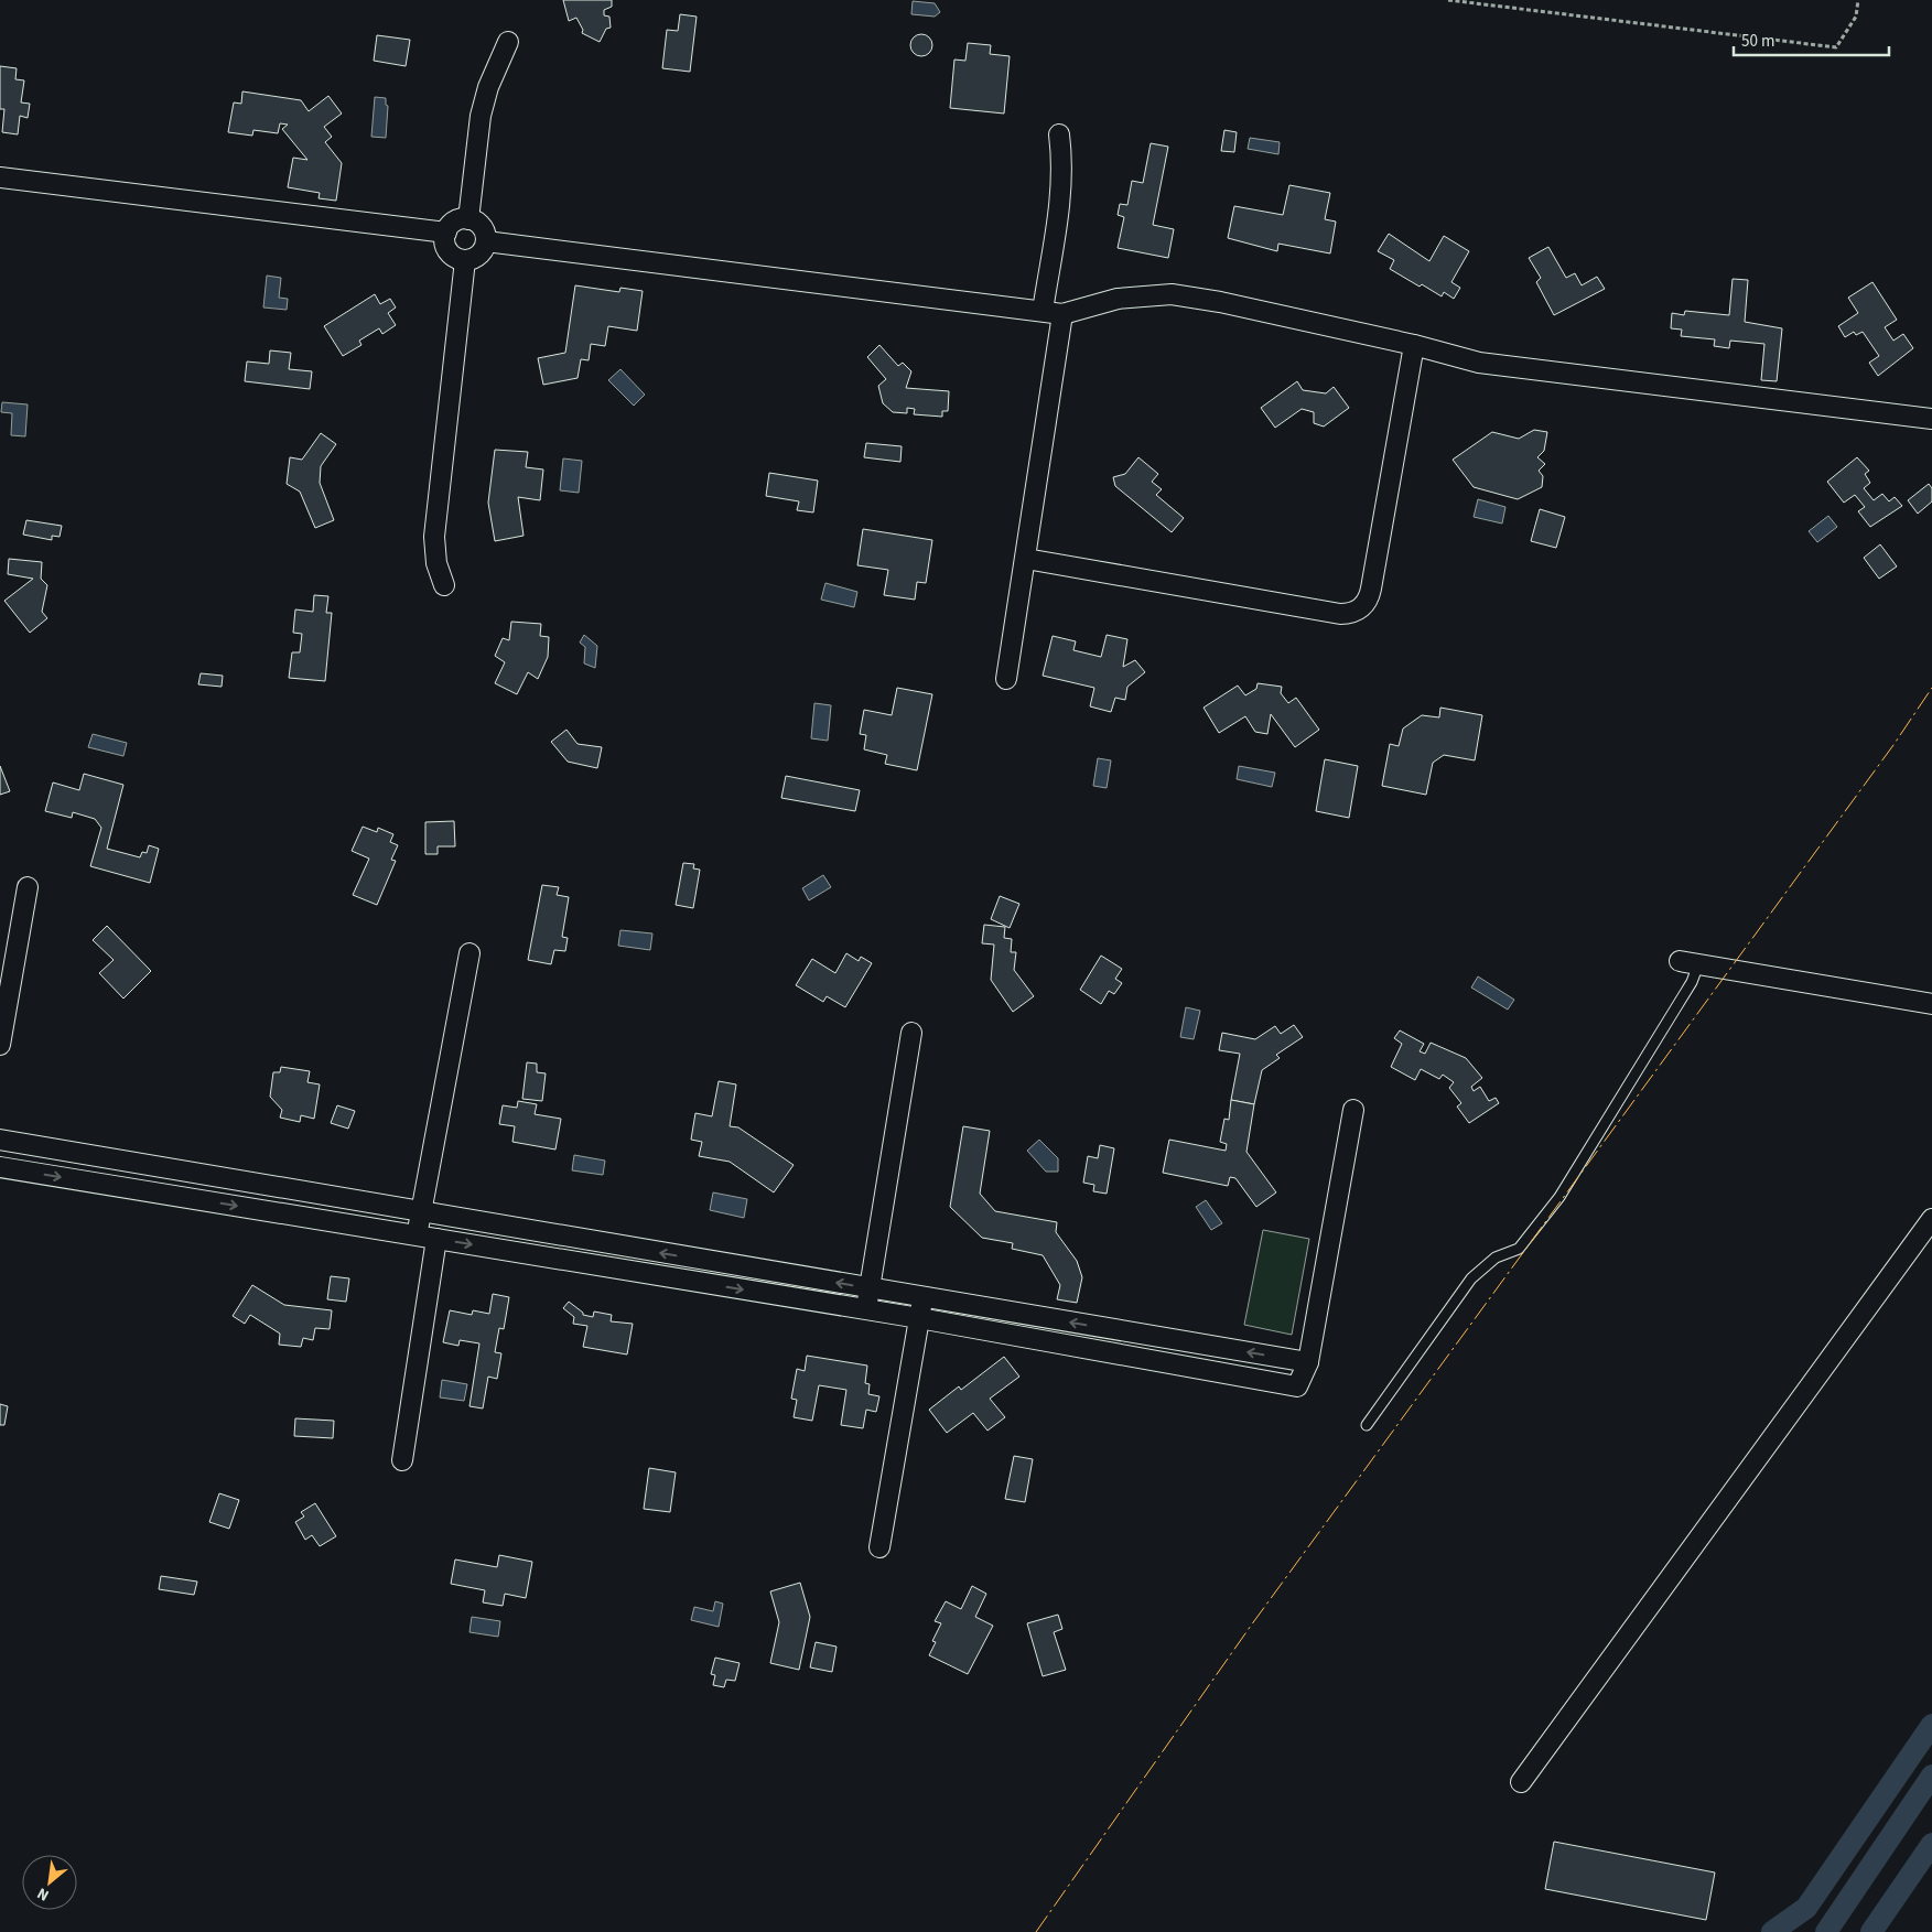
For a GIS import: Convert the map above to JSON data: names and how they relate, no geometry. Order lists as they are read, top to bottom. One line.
{"scale_bar":"50 m","north":"bottom left"}
